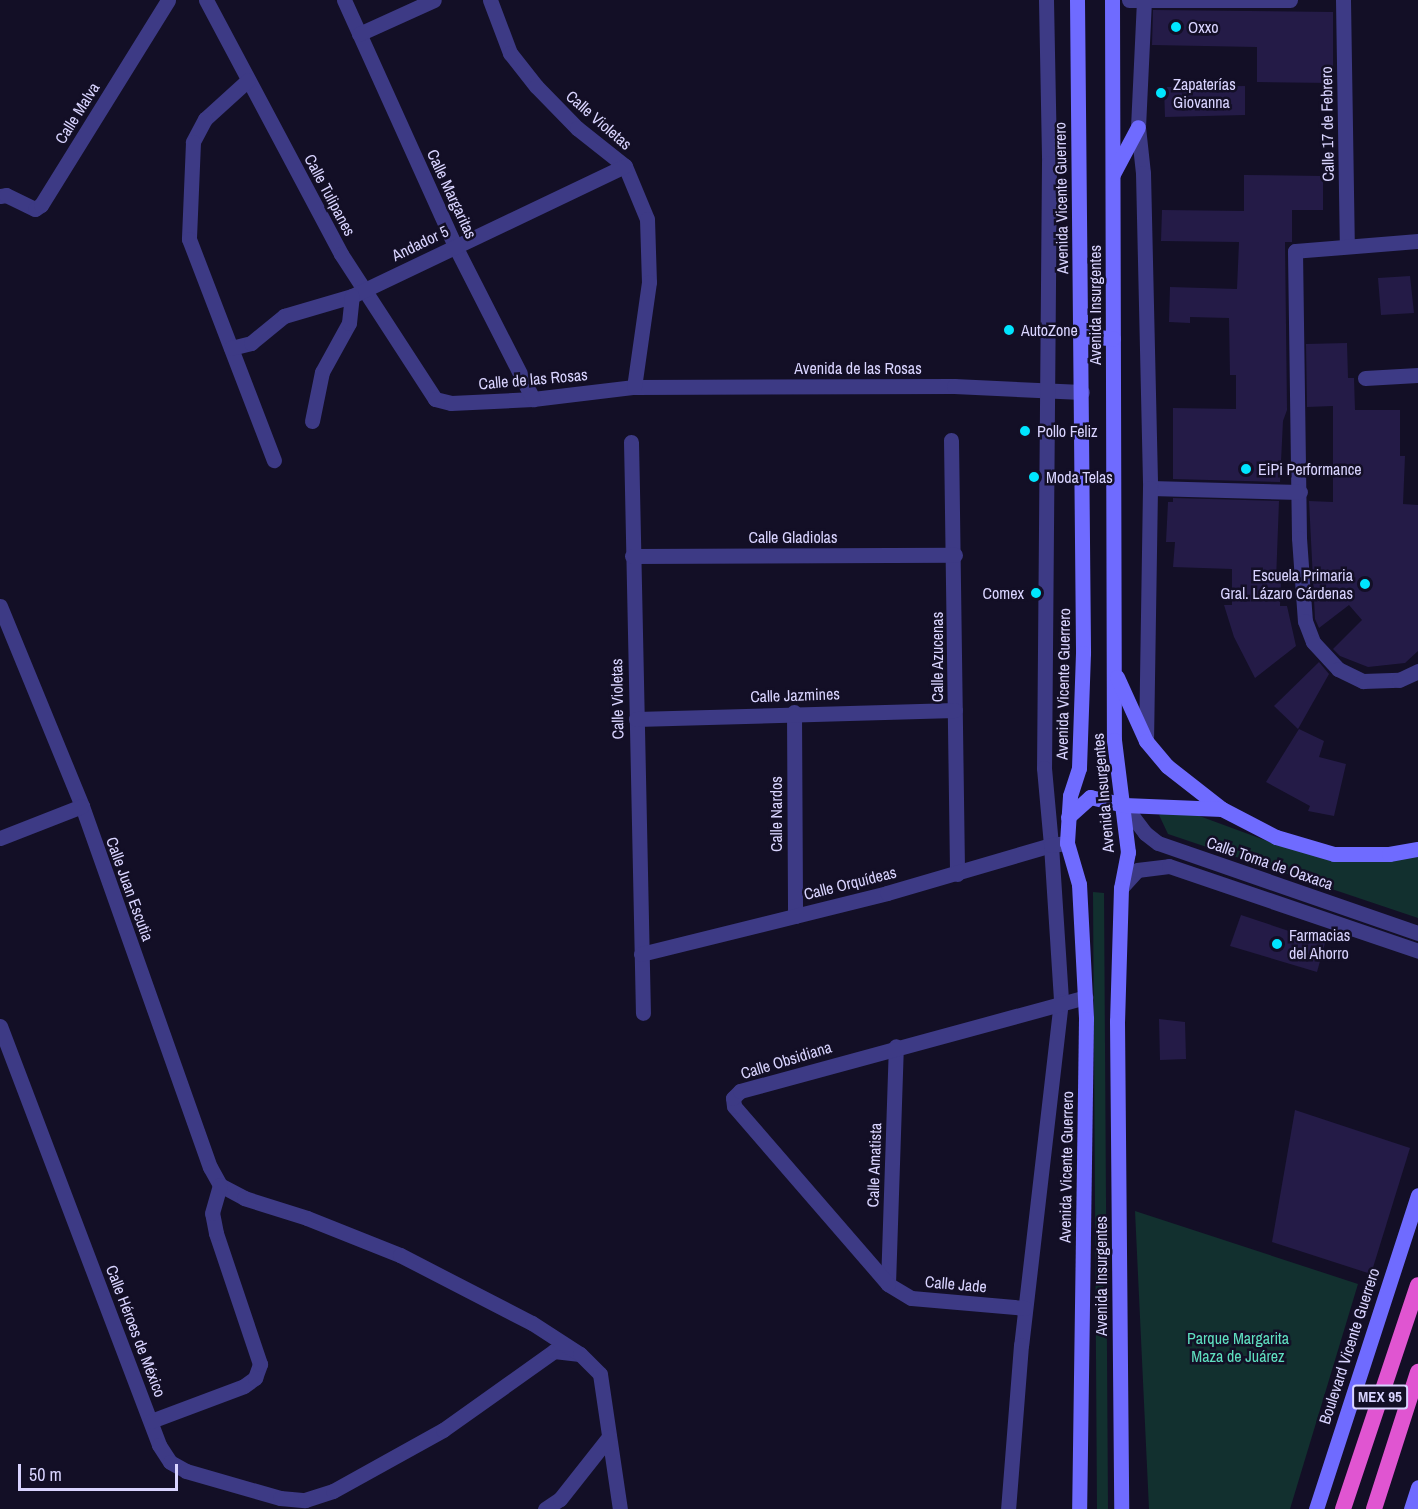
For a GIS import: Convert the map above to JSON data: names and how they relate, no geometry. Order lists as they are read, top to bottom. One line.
{"streets":{"highway":["MEX 95"],"main road":["Avenida Vicente Guerrero","Avenida Insurgentes","Boulevard Vicente Guerrero"],"street":["Calle Malva","Calle Violetas","Calle 17 de Febrero","Calle Margaritas","Calle Tulipanes","Andador 5","Avenida de las Rosas","Calle de las Rosas","Calle Gladiolas","Calle Azucenas","Calle Jazmines","Calle Nardos","Calle Toma de Oaxaca","Calle Orquídeas","Calle Juan Escutia","Calle Obsidiana","Calle Amatista","Calle Jade","Calle Héroes de México"]},"crossings":[["Calle Violetas","Andador 5"],["Calle Violetas","Avenida de las Rosas"],["Calle Violetas","Calle de las Rosas"],["Calle Violetas","Calle Gladiolas"],["Calle Violetas","Calle Jazmines"],["Calle Violetas","Calle Orquídeas"],["Calle Margaritas","Andador 5"],["Calle Margaritas","Calle de las Rosas"],["Calle Tulipanes","Andador 5"],["Calle Tulipanes","Calle de las Rosas"],["Avenida Vicente Guerrero","Avenida de las Rosas"],["Avenida Vicente Guerrero","Calle Orquídeas"],["Avenida Vicente Guerrero","Calle Obsidiana"],["Avenida Insurgentes","Calle Toma de Oaxaca"],["Avenida de las Rosas","Calle de las Rosas"],["Calle Gladiolas","Calle Azucenas"],["Calle Azucenas","Calle Jazmines"],["Calle Azucenas","Calle Orquídeas"],["Calle Jazmines","Calle Nardos"],["Calle Nardos","Calle Orquídeas"],["Calle Juan Escutia","Calle Héroes de México"],["Calle Obsidiana","Calle Amatista"],["Calle Obsidiana","Calle Jade"],["Calle Amatista","Calle Jade"]],"parks":["Parque Margarita Maza de Juárez"],"places":["Oxxo","Zapaterías Giovanna","AutoZone","Pollo Feliz","EiPi Performance","Moda Telas","Escuela Primaria Gral. Lázaro Cárdenas","Comex","Farmacias del Ahorro"],"scale_bar":"50 m"}
